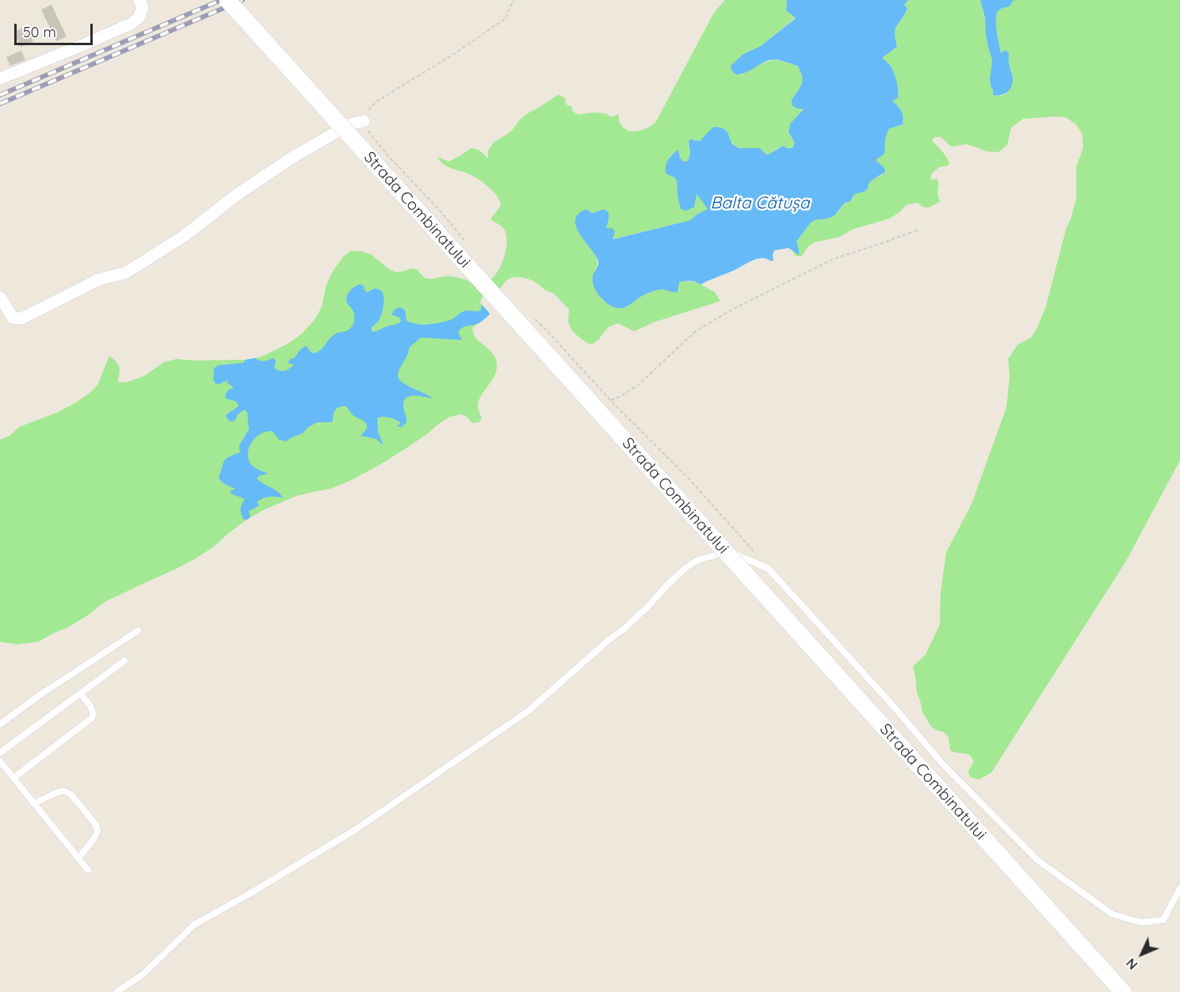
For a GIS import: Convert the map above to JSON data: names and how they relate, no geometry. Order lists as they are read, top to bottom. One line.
{"streets":{"street":["Strada Combinatului"]},"water":["Balta Cătușa"],"scale_bar":"50 m","north":"bottom left"}
